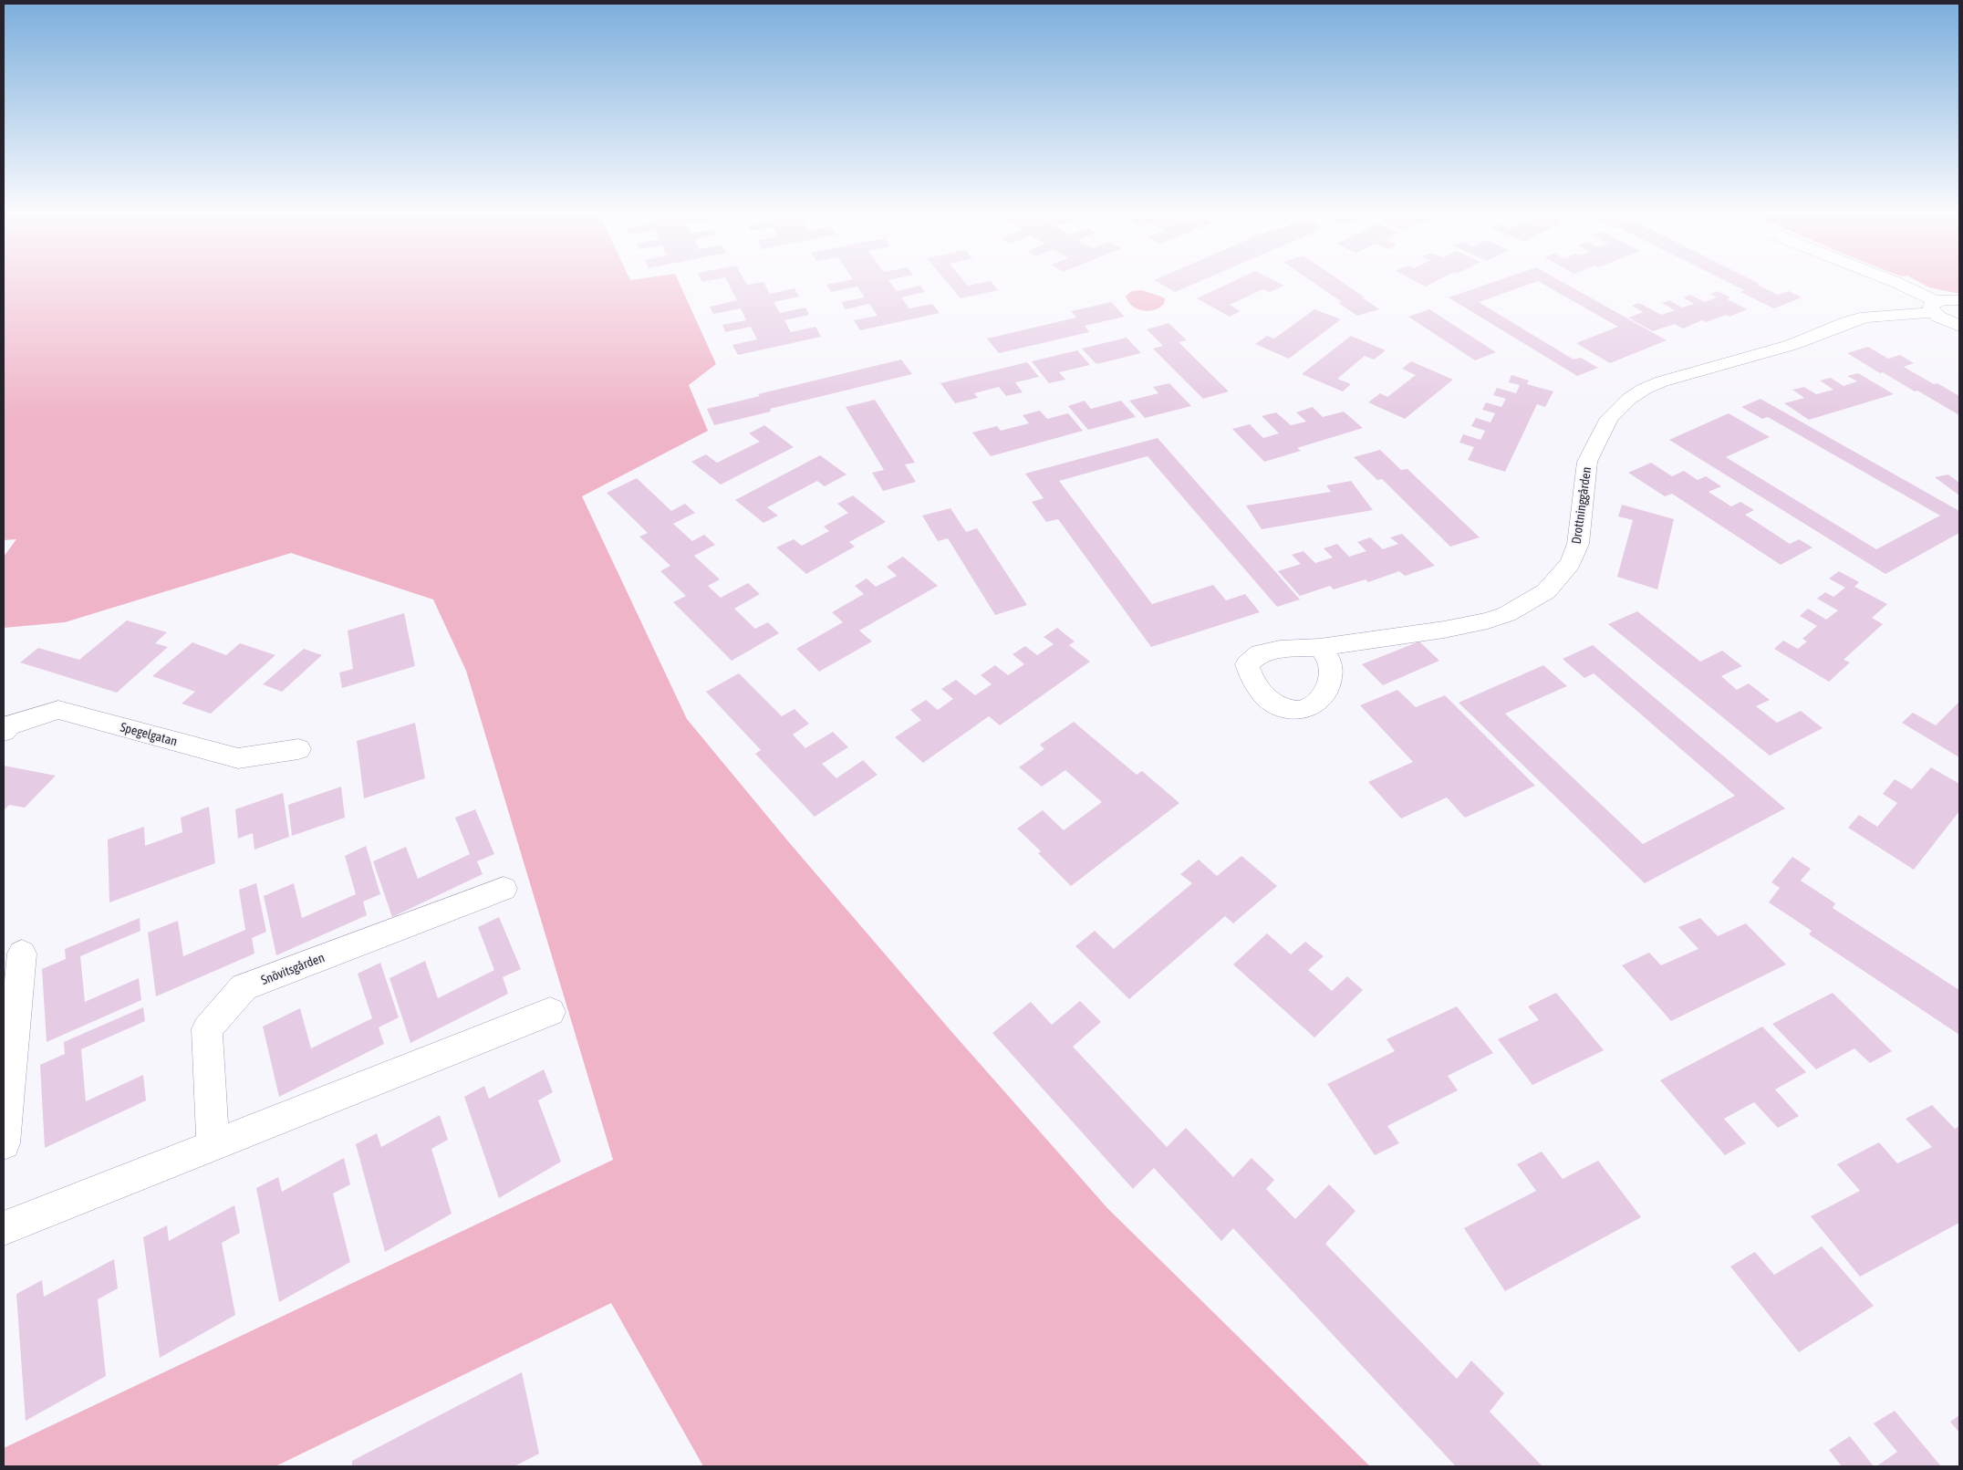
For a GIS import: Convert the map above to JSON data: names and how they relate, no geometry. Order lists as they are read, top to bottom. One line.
{"streets":{"street":["Drottninggården","Spegelgatan","Snövitsgården"]}}
